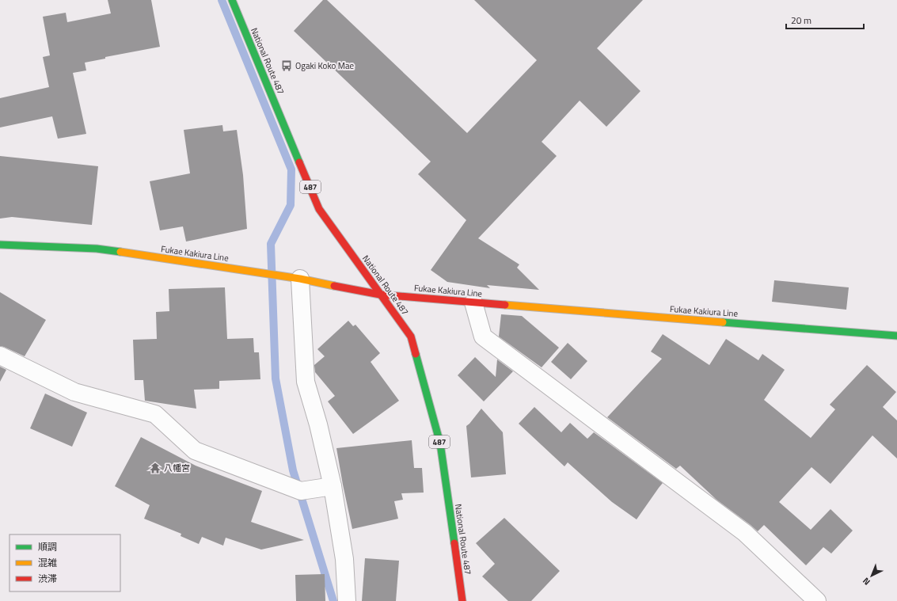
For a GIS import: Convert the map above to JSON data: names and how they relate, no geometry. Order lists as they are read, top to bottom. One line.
{"streets":{"main road":["National Route 487","487","Fukae Kakiura Line"]},"crossings":[["National Route 487","Fukae Kakiura Line"]],"places":{"bus stop":["Ogaki Koko Mae"],"temple":["八幡宮"]},"legend":["順調","混雑","渋滞"],"scale_bar":"20 m","north":"bottom left"}
